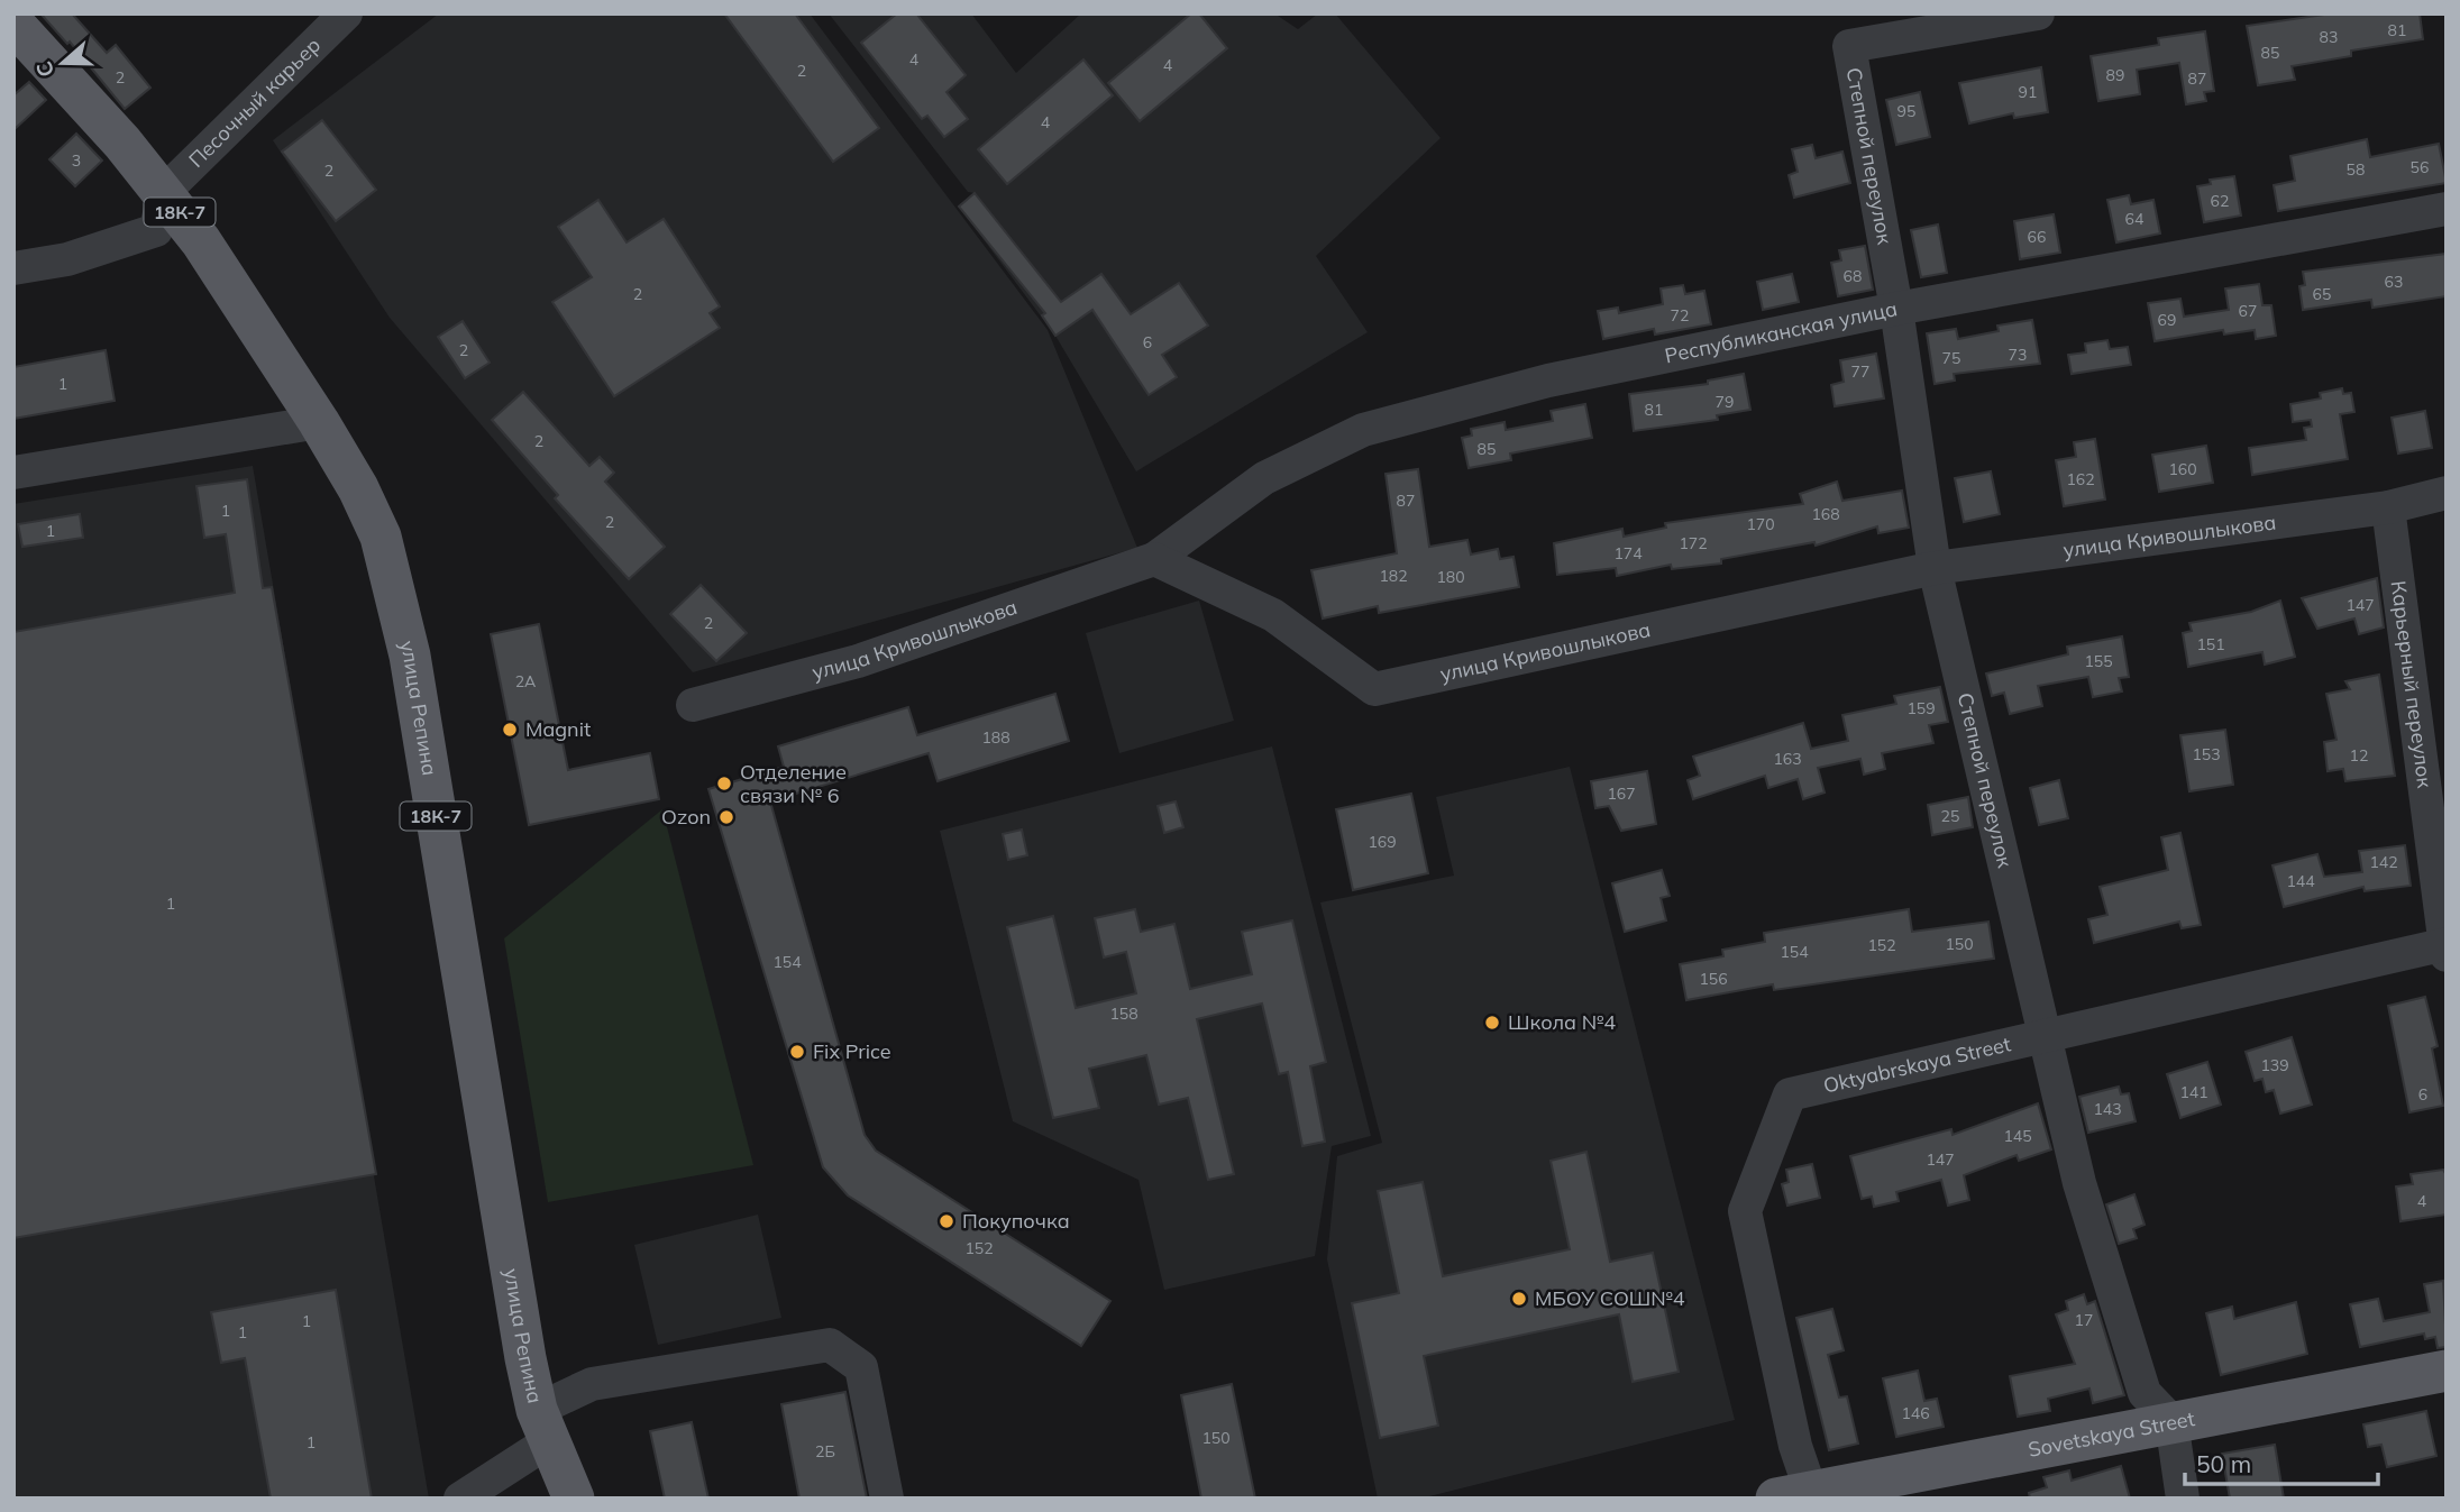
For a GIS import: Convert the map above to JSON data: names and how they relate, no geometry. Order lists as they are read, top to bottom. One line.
{"streets":{"main road":["18К-7","улица Репина","Sovetskaya Street"],"street":["Песочный карьер","Степной переулок","Республиканская улица","улица Кривошлыкова","Карьерный переулок","Oktyabrskaya Street"]},"crossings":[["Песочный карьер","улица Репина"],["Степной переулок","Республиканская улица"],["Степной переулок","улица Кривошлыкова"],["Степной переулок","Oktyabrskaya Street"],["Степной переулок","Sovetskaya Street"],["Республиканская улица","улица Кривошлыкова"],["улица Кривошлыкова","Карьерный переулок"],["Карьерный переулок","Oktyabrskaya Street"],["Oktyabrskaya Street","Sovetskaya Street"]],"places":["Magnit","Отделение связи № 6","Ozon","Школа №4","Fix Price","Покупочка","МБОУ СОШ№4"],"house_numbers":["81","83","85","4","4","2","89","2","87","91","95","4","3","56","58","2","62","64","66","68","63","2","65","67","72","69","6","2","73","75","77","1","79","81","2","85","160","162","87","1","168","2","170","1","172","174","182","180","147","2","151","155","2А","159","188","153","12","163","167","25","169","142","144","1","150","152","154","154","156","158","139","141","6","143","145","147","4","152","17","1","1","146","150","1","2Б"],"scale_bar":"50 m","north":"left"}
